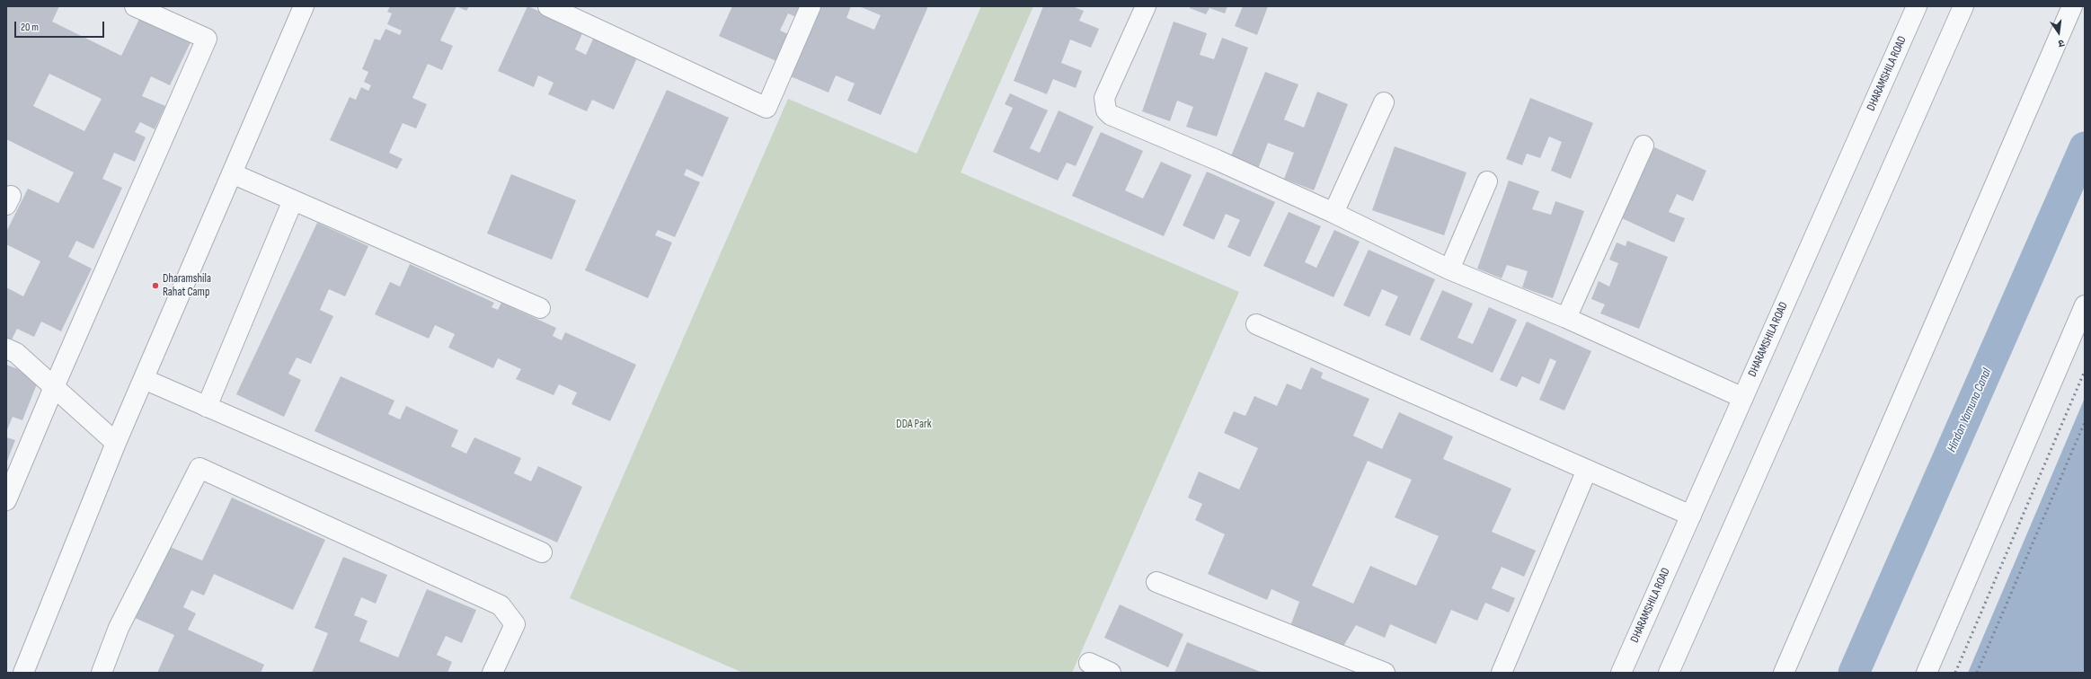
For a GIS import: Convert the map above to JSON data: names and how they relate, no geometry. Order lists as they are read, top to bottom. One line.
{"streets":{"street":["DHARAMSHILA ROAD"]},"water":["Hindon Yamuna Canal"],"parks":["DDA Park"],"places":["Dharamshila Rahat Camp"],"scale_bar":"20 m","north":"bottom"}
